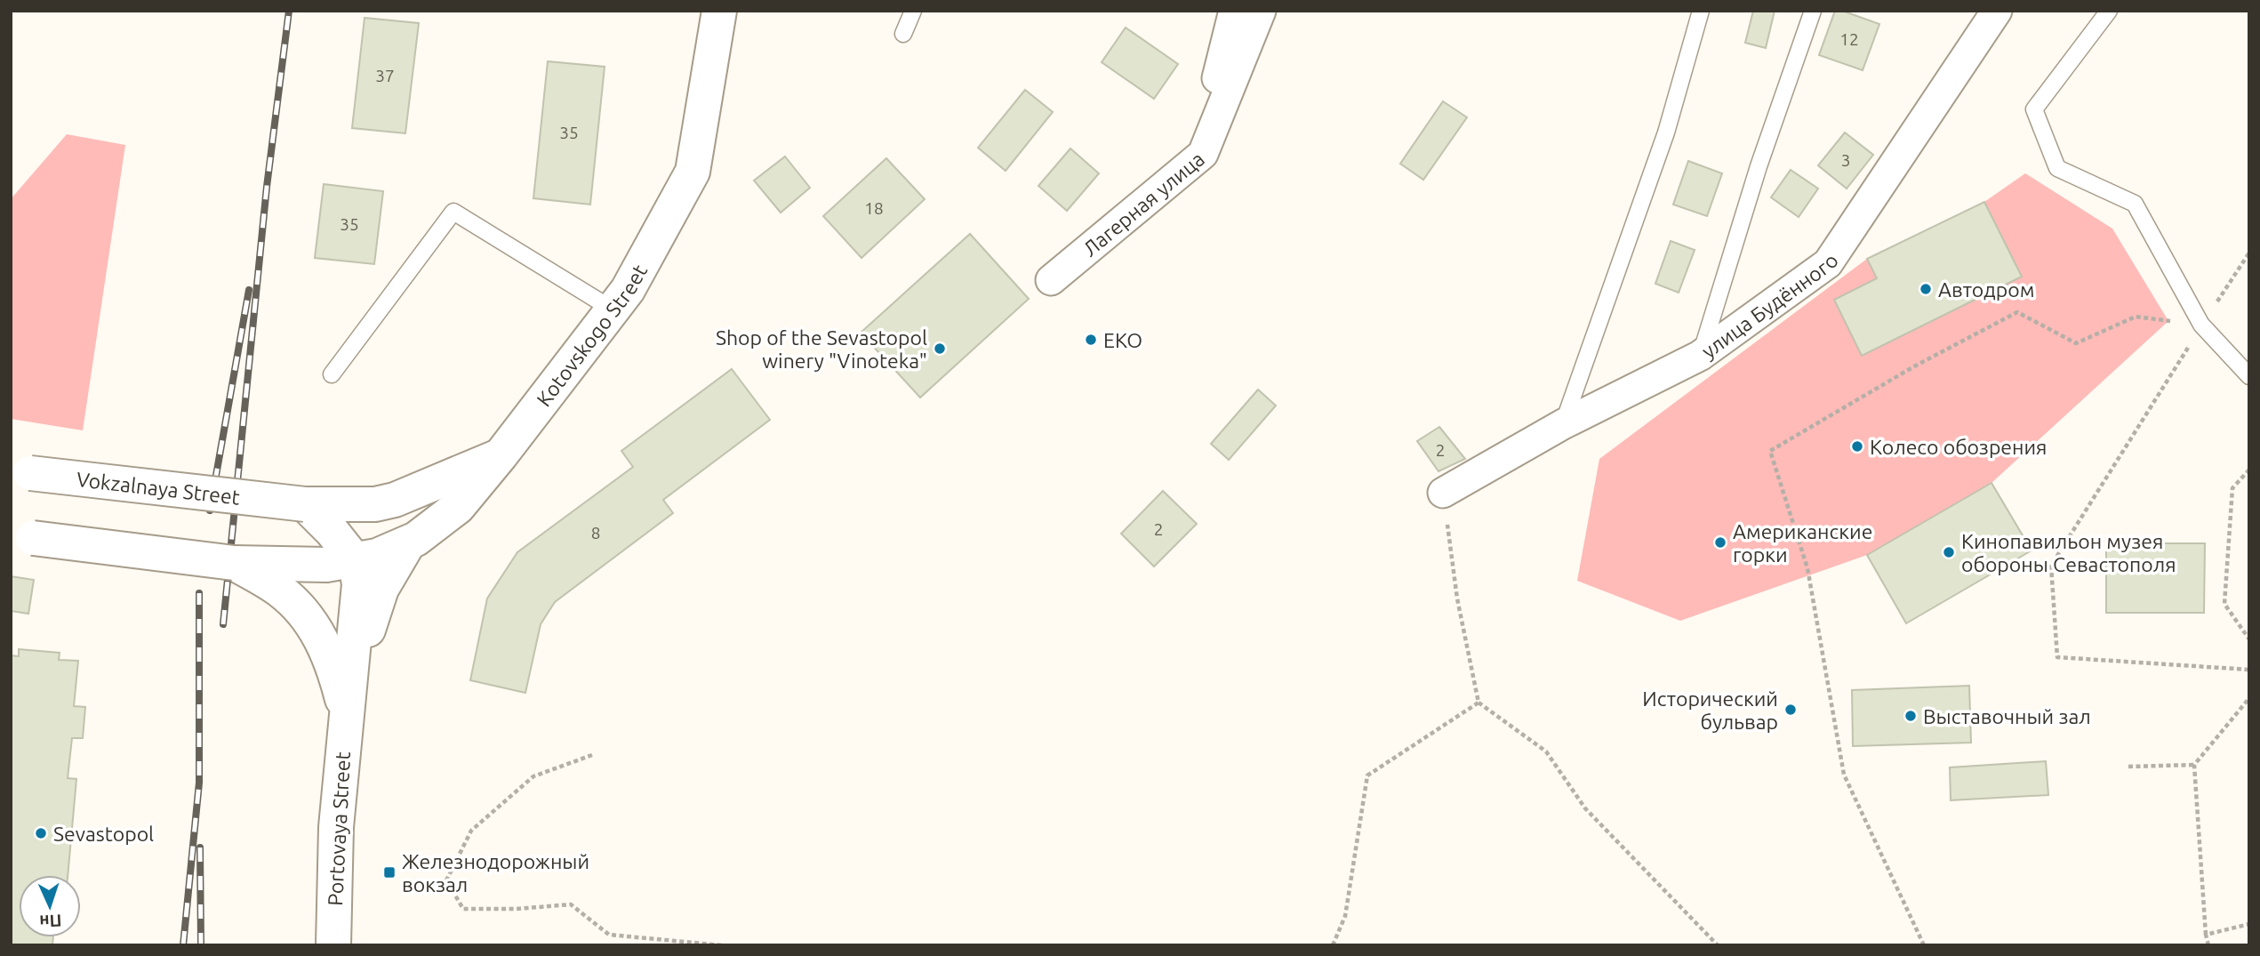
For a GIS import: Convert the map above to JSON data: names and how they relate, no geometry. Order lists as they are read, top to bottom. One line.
{"streets":{"main road":["Kotovskogo Street","Vokzalnaya Street","Portovaya Street"],"street":["Лагерная улица","улица Будённого"]},"crossings":[["Kotovskogo Street","Vokzalnaya Street"]],"places":{"other":["Автодром","EKO","Shop of the Sevastopol winery \"Vinoteka\"","Колесо обозрения","Американские горки","Кинопавильон музея обороны Севастополя","Исторический бульвар","Выставочный зал","Sevastopol"],"transit":["Железнодорожный вокзал"]},"house_numbers":["12","37","35","3","18","35","2","2","8"],"north":"bottom"}
